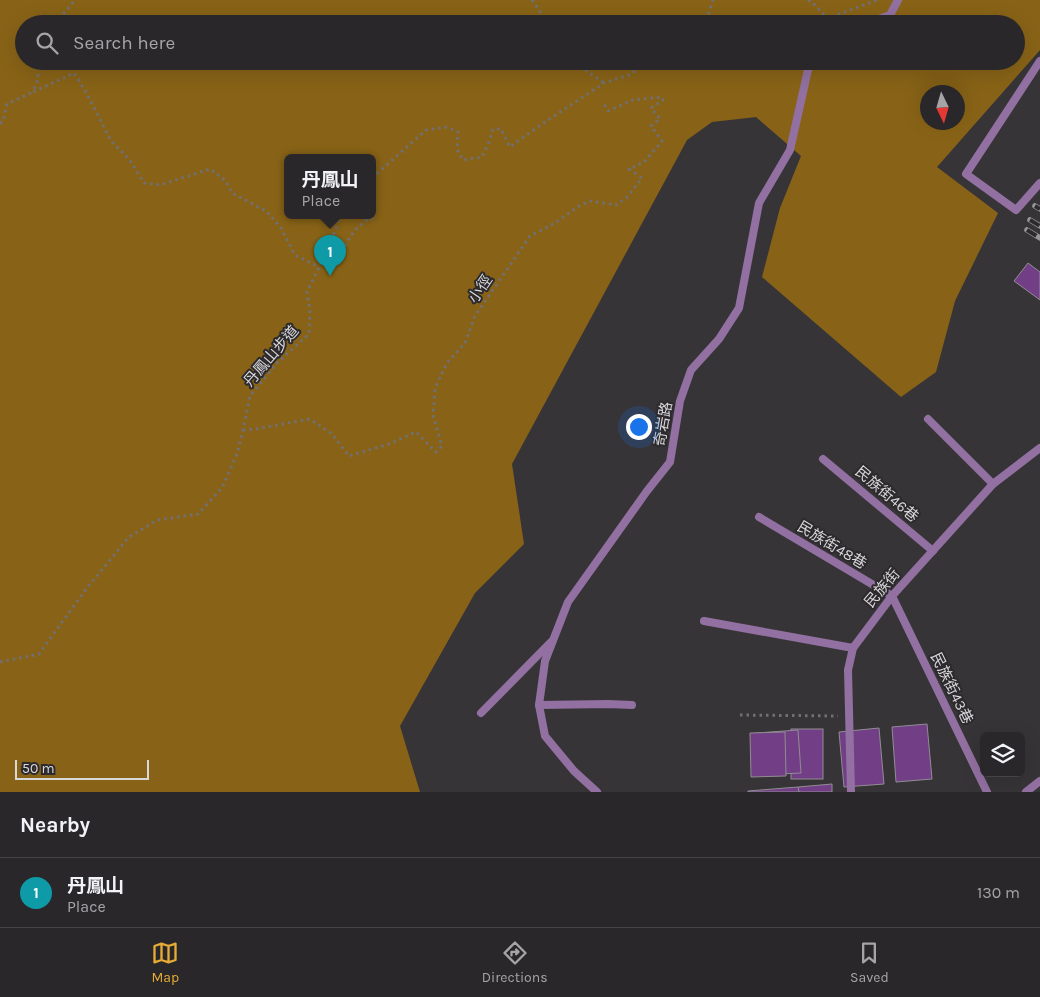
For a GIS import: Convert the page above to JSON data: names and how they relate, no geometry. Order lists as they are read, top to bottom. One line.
{"streets":{"lane":["奇岩路","民族街46巷","民族街48巷","民族街","民族街43巷"],"path":["小徑","丹鳳山步道"]},"crossings":[["小徑","丹鳳山步道"],["民族街46巷","民族街"],["民族街48巷","民族街"],["民族街48巷","民族街43巷"],["民族街","民族街43巷"]],"scale_bar":"50 m","north":"bottom","page":{"search":"Search here","popup":["丹鳳山","Place"],"pins":"1","scale":"50 m","heading":"Nearby","list":[{"mark":"1","name":"丹鳳山","note":"Place","value":"130 m"}],"nav":["Map","Directions","Saved"]}}
